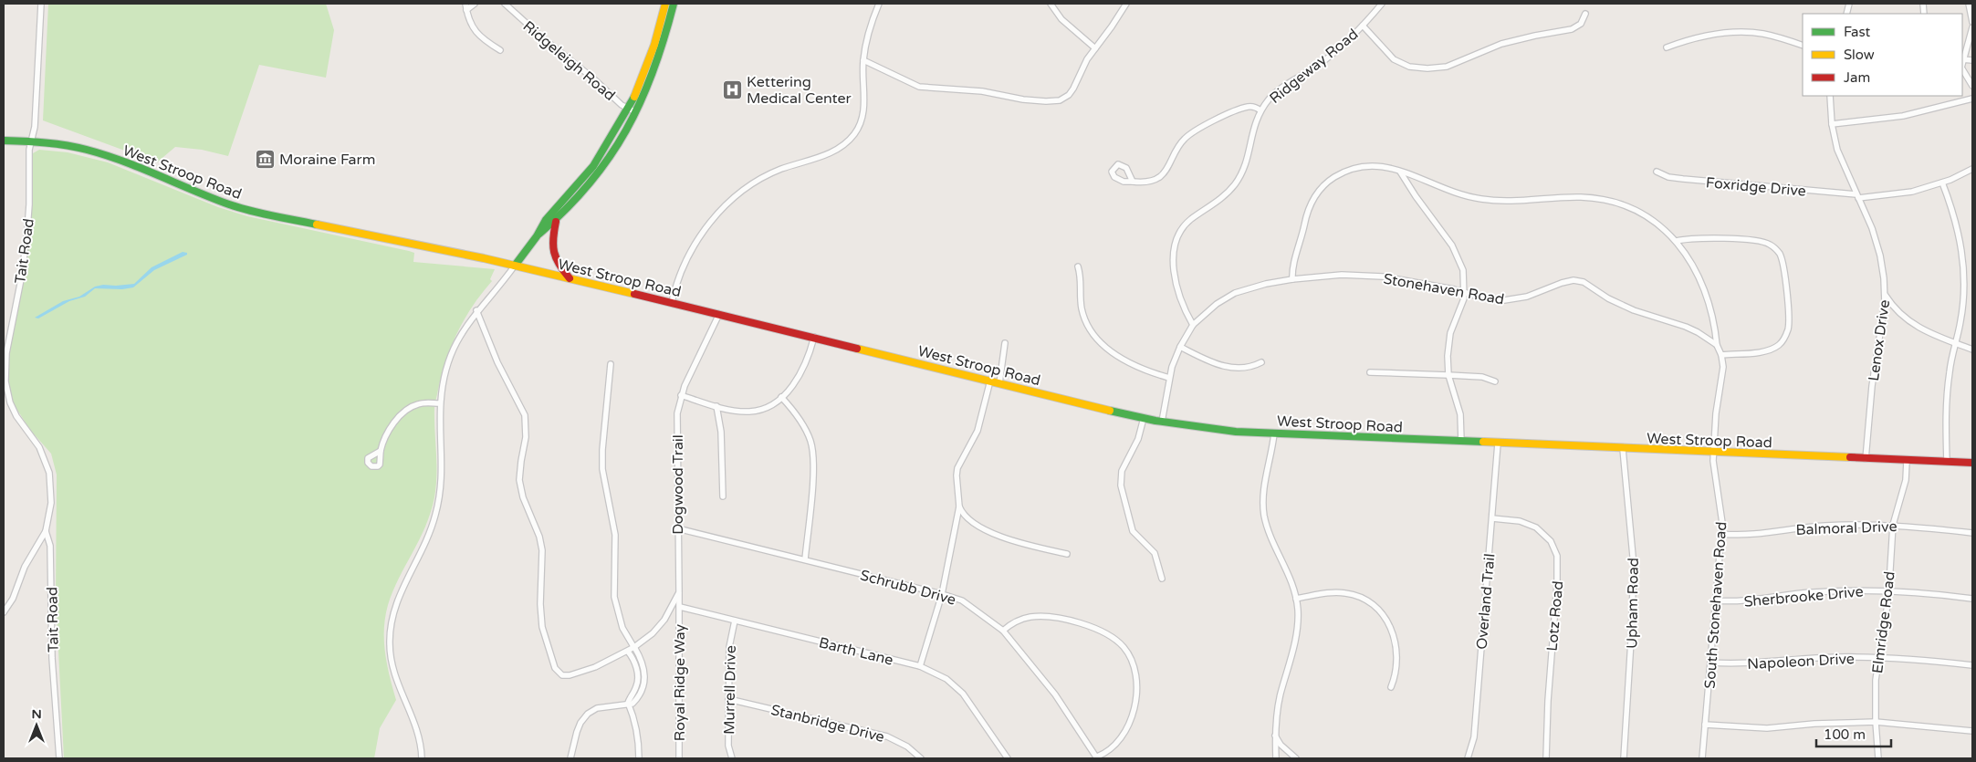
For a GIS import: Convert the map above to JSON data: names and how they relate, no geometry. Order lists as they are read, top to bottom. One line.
{"streets":{"main road":["West Stroop Road"],"street":["Ridgeleigh Road","Ridgeway Road","Foxridge Drive","Tait Road","Stonehaven Road","Lenox Drive","Dogwood Trail","Balmoral Drive","Schrubb Drive","Sherbrooke Drive","Overland Trail","Upham Road","South Stonehaven Road","Lotz Road","Elmridge Road","Barth Lane","Napoleon Drive","Royal Ridge Way","Murrell Drive","Stanbridge Drive"]},"crossings":[["Ridgeway Road","Stonehaven Road"],["West Stroop Road","Tait Road"],["West Stroop Road","Lenox Drive"],["West Stroop Road","Dogwood Trail"],["West Stroop Road","Overland Trail"],["West Stroop Road","Upham Road"],["West Stroop Road","South Stonehaven Road"],["West Stroop Road","Elmridge Road"],["Foxridge Drive","Lenox Drive"],["Dogwood Trail","Schrubb Drive"],["Balmoral Drive","South Stonehaven Road"],["Balmoral Drive","Elmridge Road"],["Sherbrooke Drive","South Stonehaven Road"],["Sherbrooke Drive","Elmridge Road"],["Overland Trail","Lotz Road"],["South Stonehaven Road","Napoleon Drive"],["Elmridge Road","Napoleon Drive"],["Barth Lane","Royal Ridge Way"],["Barth Lane","Murrell Drive"],["Murrell Drive","Stanbridge Drive"]],"places":{"hospital":["Kettering Medical Center"],"museum":["Moraine Farm"]},"legend":["Fast","Slow","Jam"],"scale_bar":"100 m","north":"top"}
